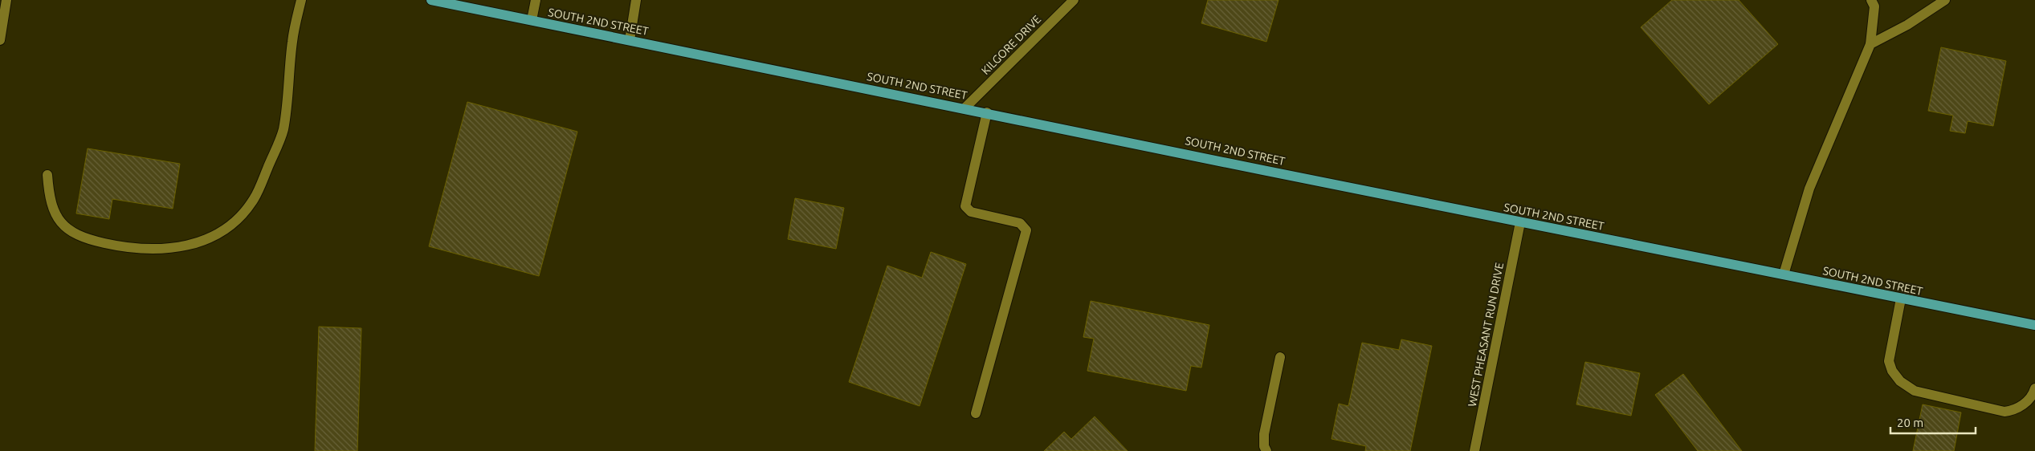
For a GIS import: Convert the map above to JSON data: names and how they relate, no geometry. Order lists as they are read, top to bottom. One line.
{"streets":{"main road":["SOUTH 2ND STREET"],"street":["KILGORE DRIVE","WEST PHEASANT RUN DRIVE"]},"crossings":[["SOUTH 2ND STREET","KILGORE DRIVE"],["SOUTH 2ND STREET","WEST PHEASANT RUN DRIVE"]],"scale_bar":"20 m"}
